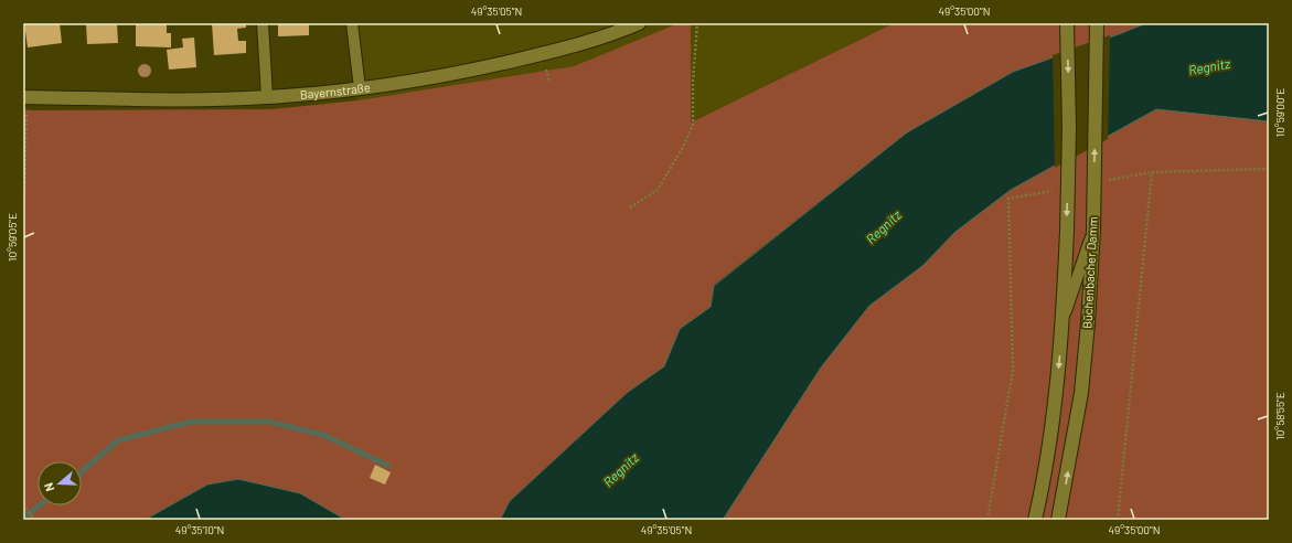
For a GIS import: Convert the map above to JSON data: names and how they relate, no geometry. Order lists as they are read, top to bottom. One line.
{"streets":{"main road":["Bayernstraße","Büchenbacher Damm"]},"water":["Regnitz"],"north":"left","coordinates":["49°35'05\"N","49°35'00\"N","10°59'00\"E","10°59'05\"E","10°58'55\"E","49°35'10\"N"]}
